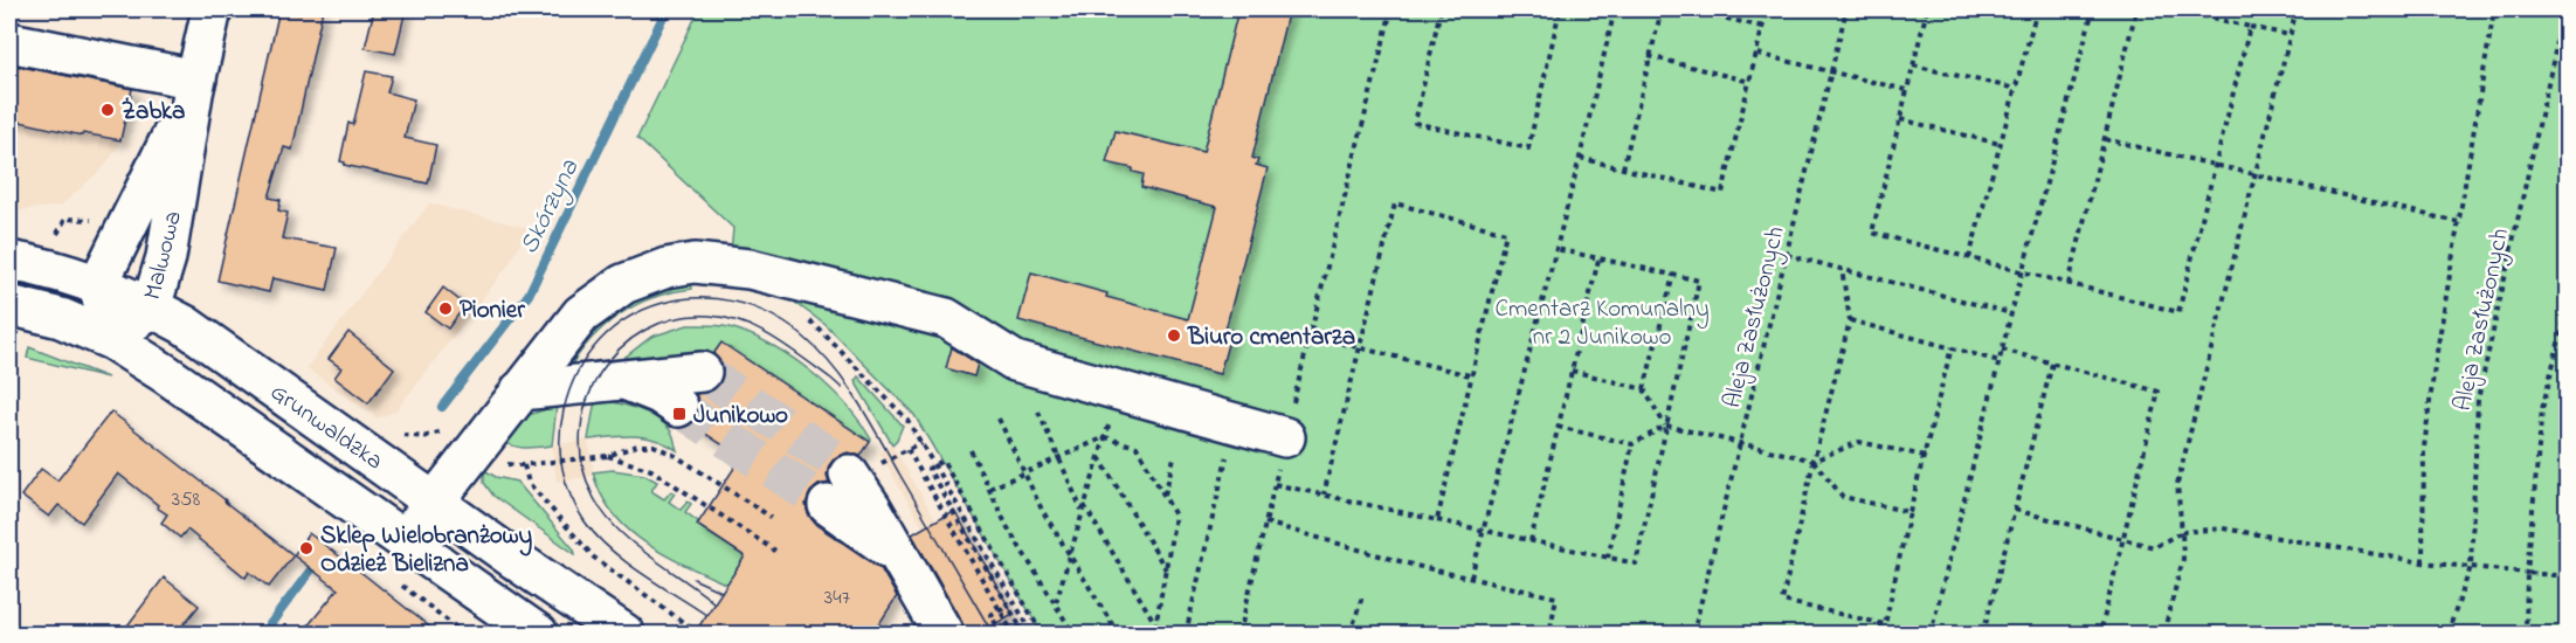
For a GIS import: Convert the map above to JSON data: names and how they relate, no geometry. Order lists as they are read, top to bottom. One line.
{"streets":{"street":["Malwowa","Grunwaldzka"],"path":["Aleja Zasłużonych"]},"crossings":[["Malwowa","Grunwaldzka"]],"water":["Skórzyna"],"parks":["Cmentarz Komunalny nr 2 Junikowo"],"places":{"other":["Żabka","Pionier","Biuro cmentarza","Sklep Wielobranżowy Odzież Bielizna"],"transit":["Junikowo"]},"house_numbers":["358","347"]}
